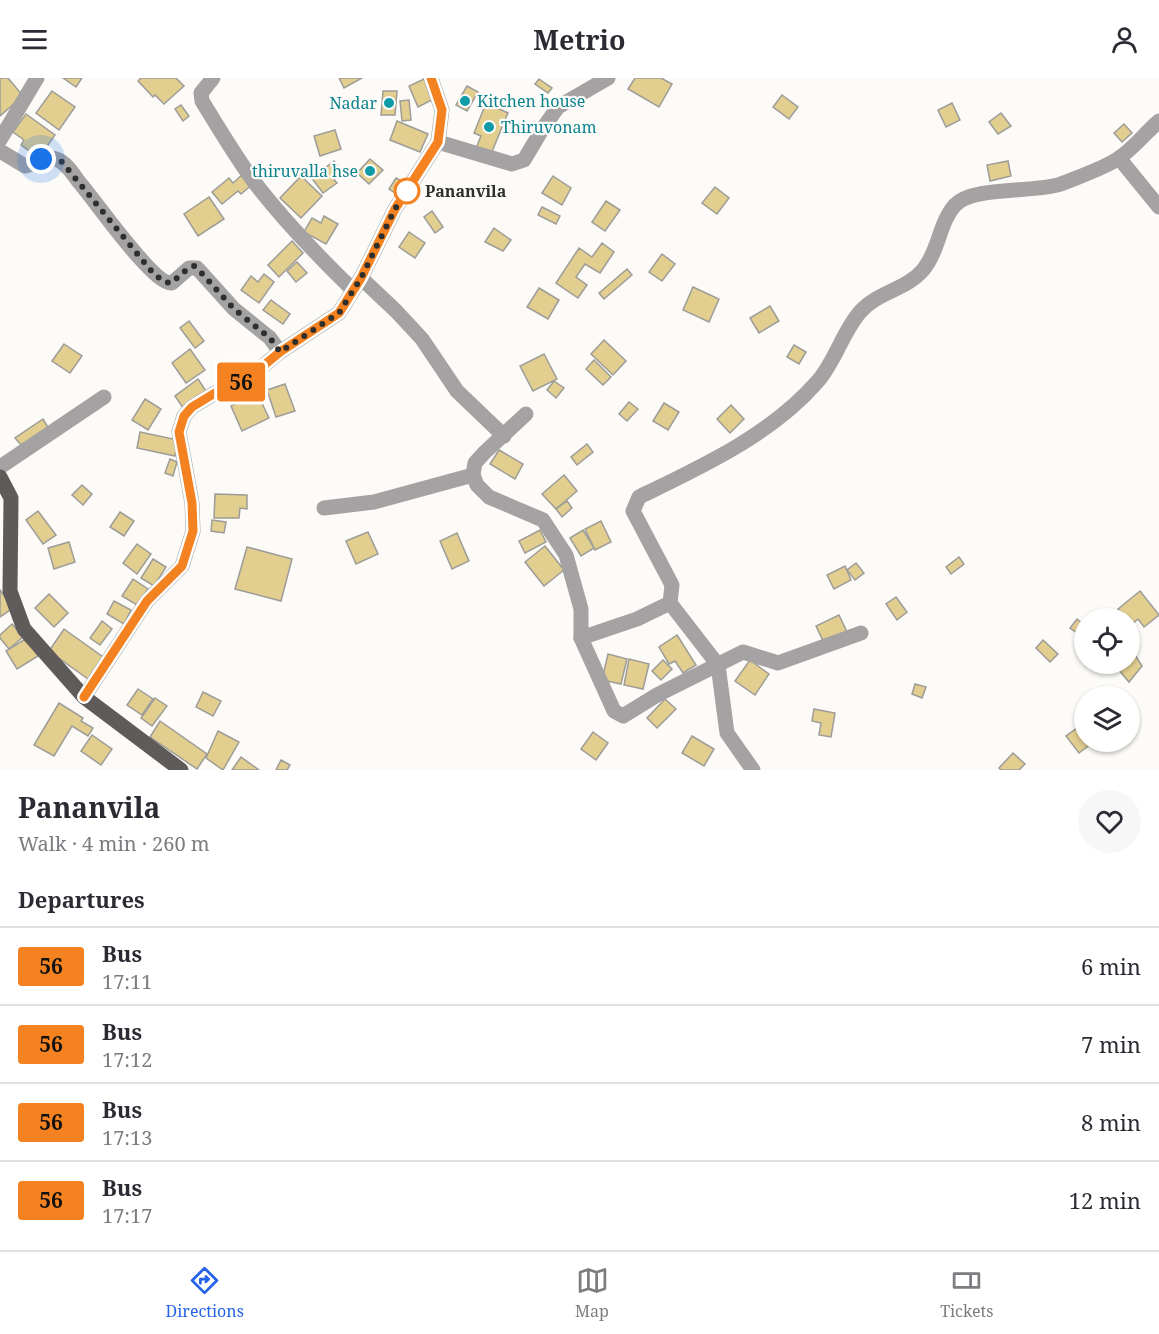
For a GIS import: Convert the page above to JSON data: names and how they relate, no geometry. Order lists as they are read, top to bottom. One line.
{"places":["Kitchen house","Nadar","Thiruvonam","thiruvalla hse","Pananvila"],"lines":["bus line 56"],"page":{"header":"Metrio","on_map":"56","heading":[["Pananvila","Walk · 4 min · 260 m"],"Departures"],"list":[{"mark":"56","name":"Bus","note":"17:11","value":"6 min"},{"mark":"56","name":"Bus","note":"17:12","value":"7 min"},{"mark":"56","name":"Bus","note":"17:13","value":"8 min"},{"mark":"56","name":"Bus","note":"17:17","value":"12 min"}],"tabs":["Directions","Map","Tickets"]}}
